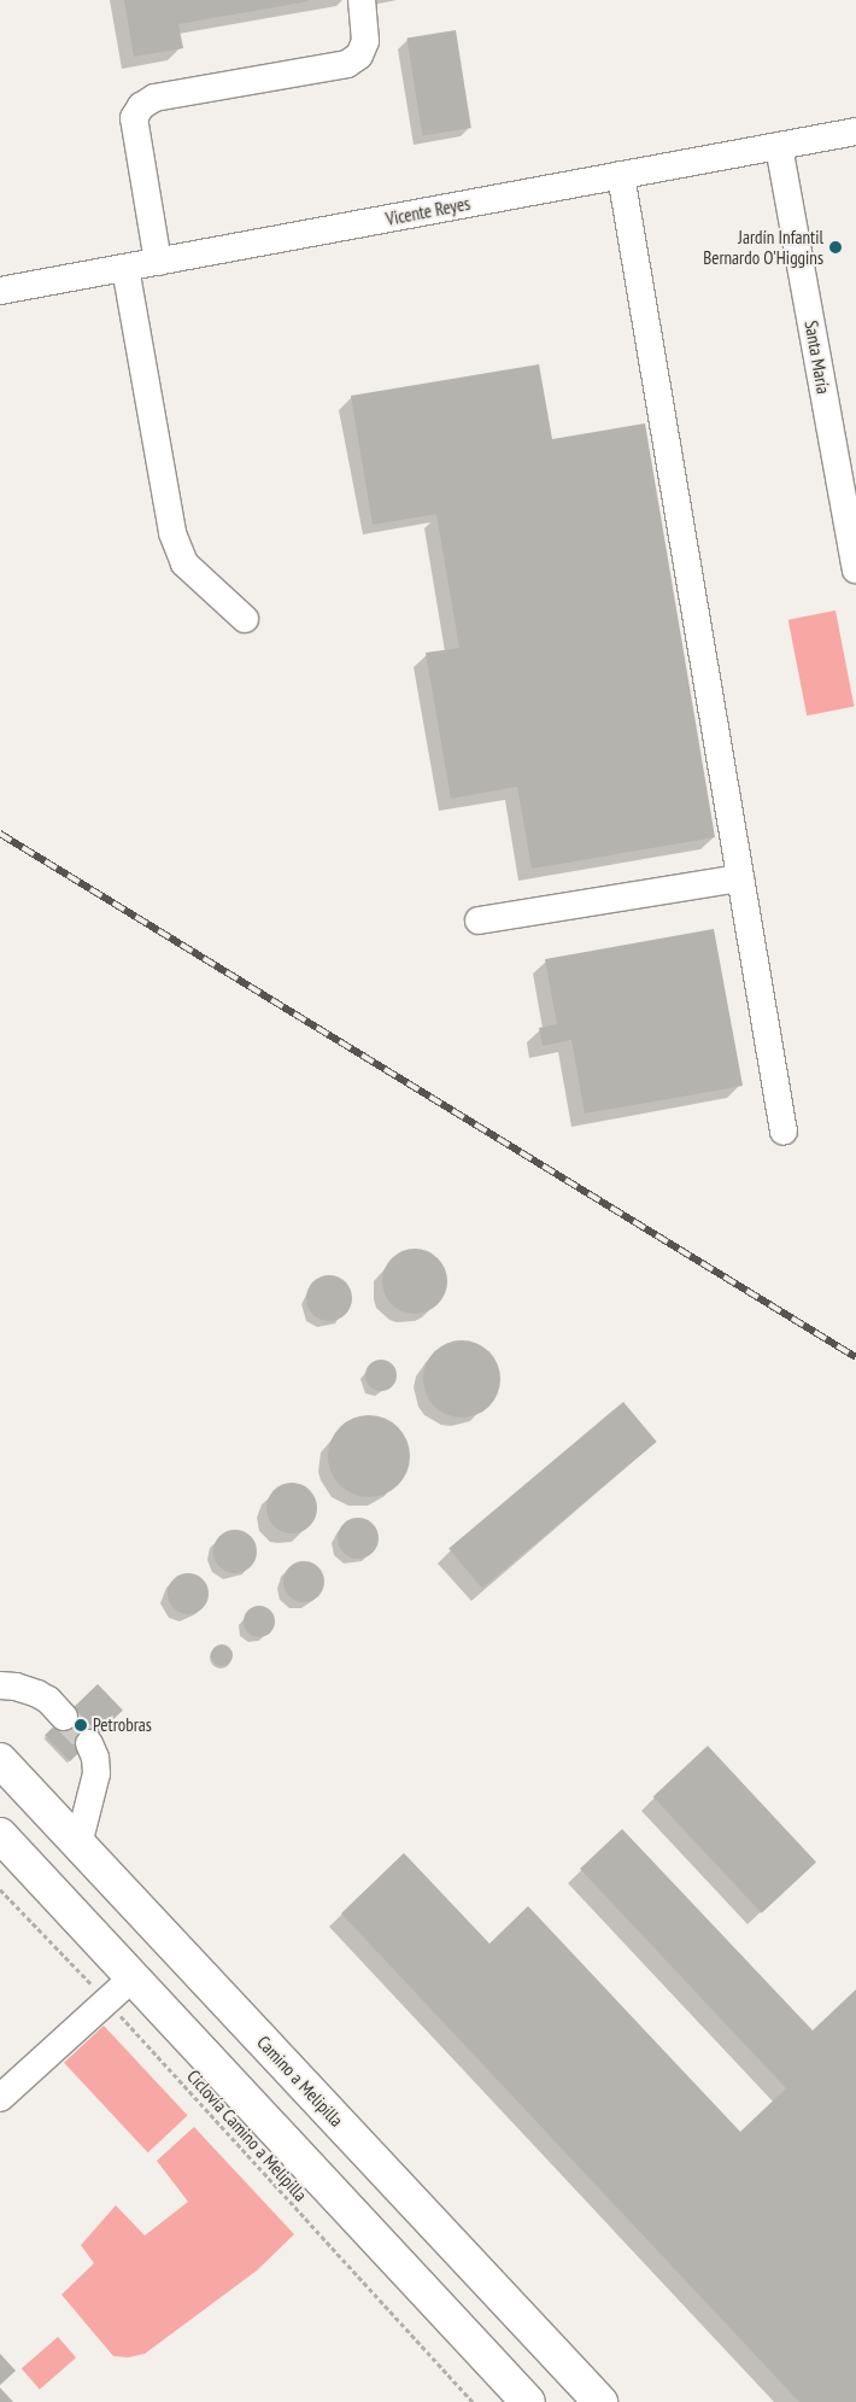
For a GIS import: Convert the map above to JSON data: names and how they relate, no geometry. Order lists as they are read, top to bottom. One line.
{"streets":{"main road":["Camino a Melipilla"],"street":["Vicente Reyes","Santa María"],"path":["Ciclovía Camino a Melipilla"]},"crossings":[["Vicente Reyes","Santa María"]],"places":["Jardín Infantil Bernardo O'Higgins","Petrobras"]}
